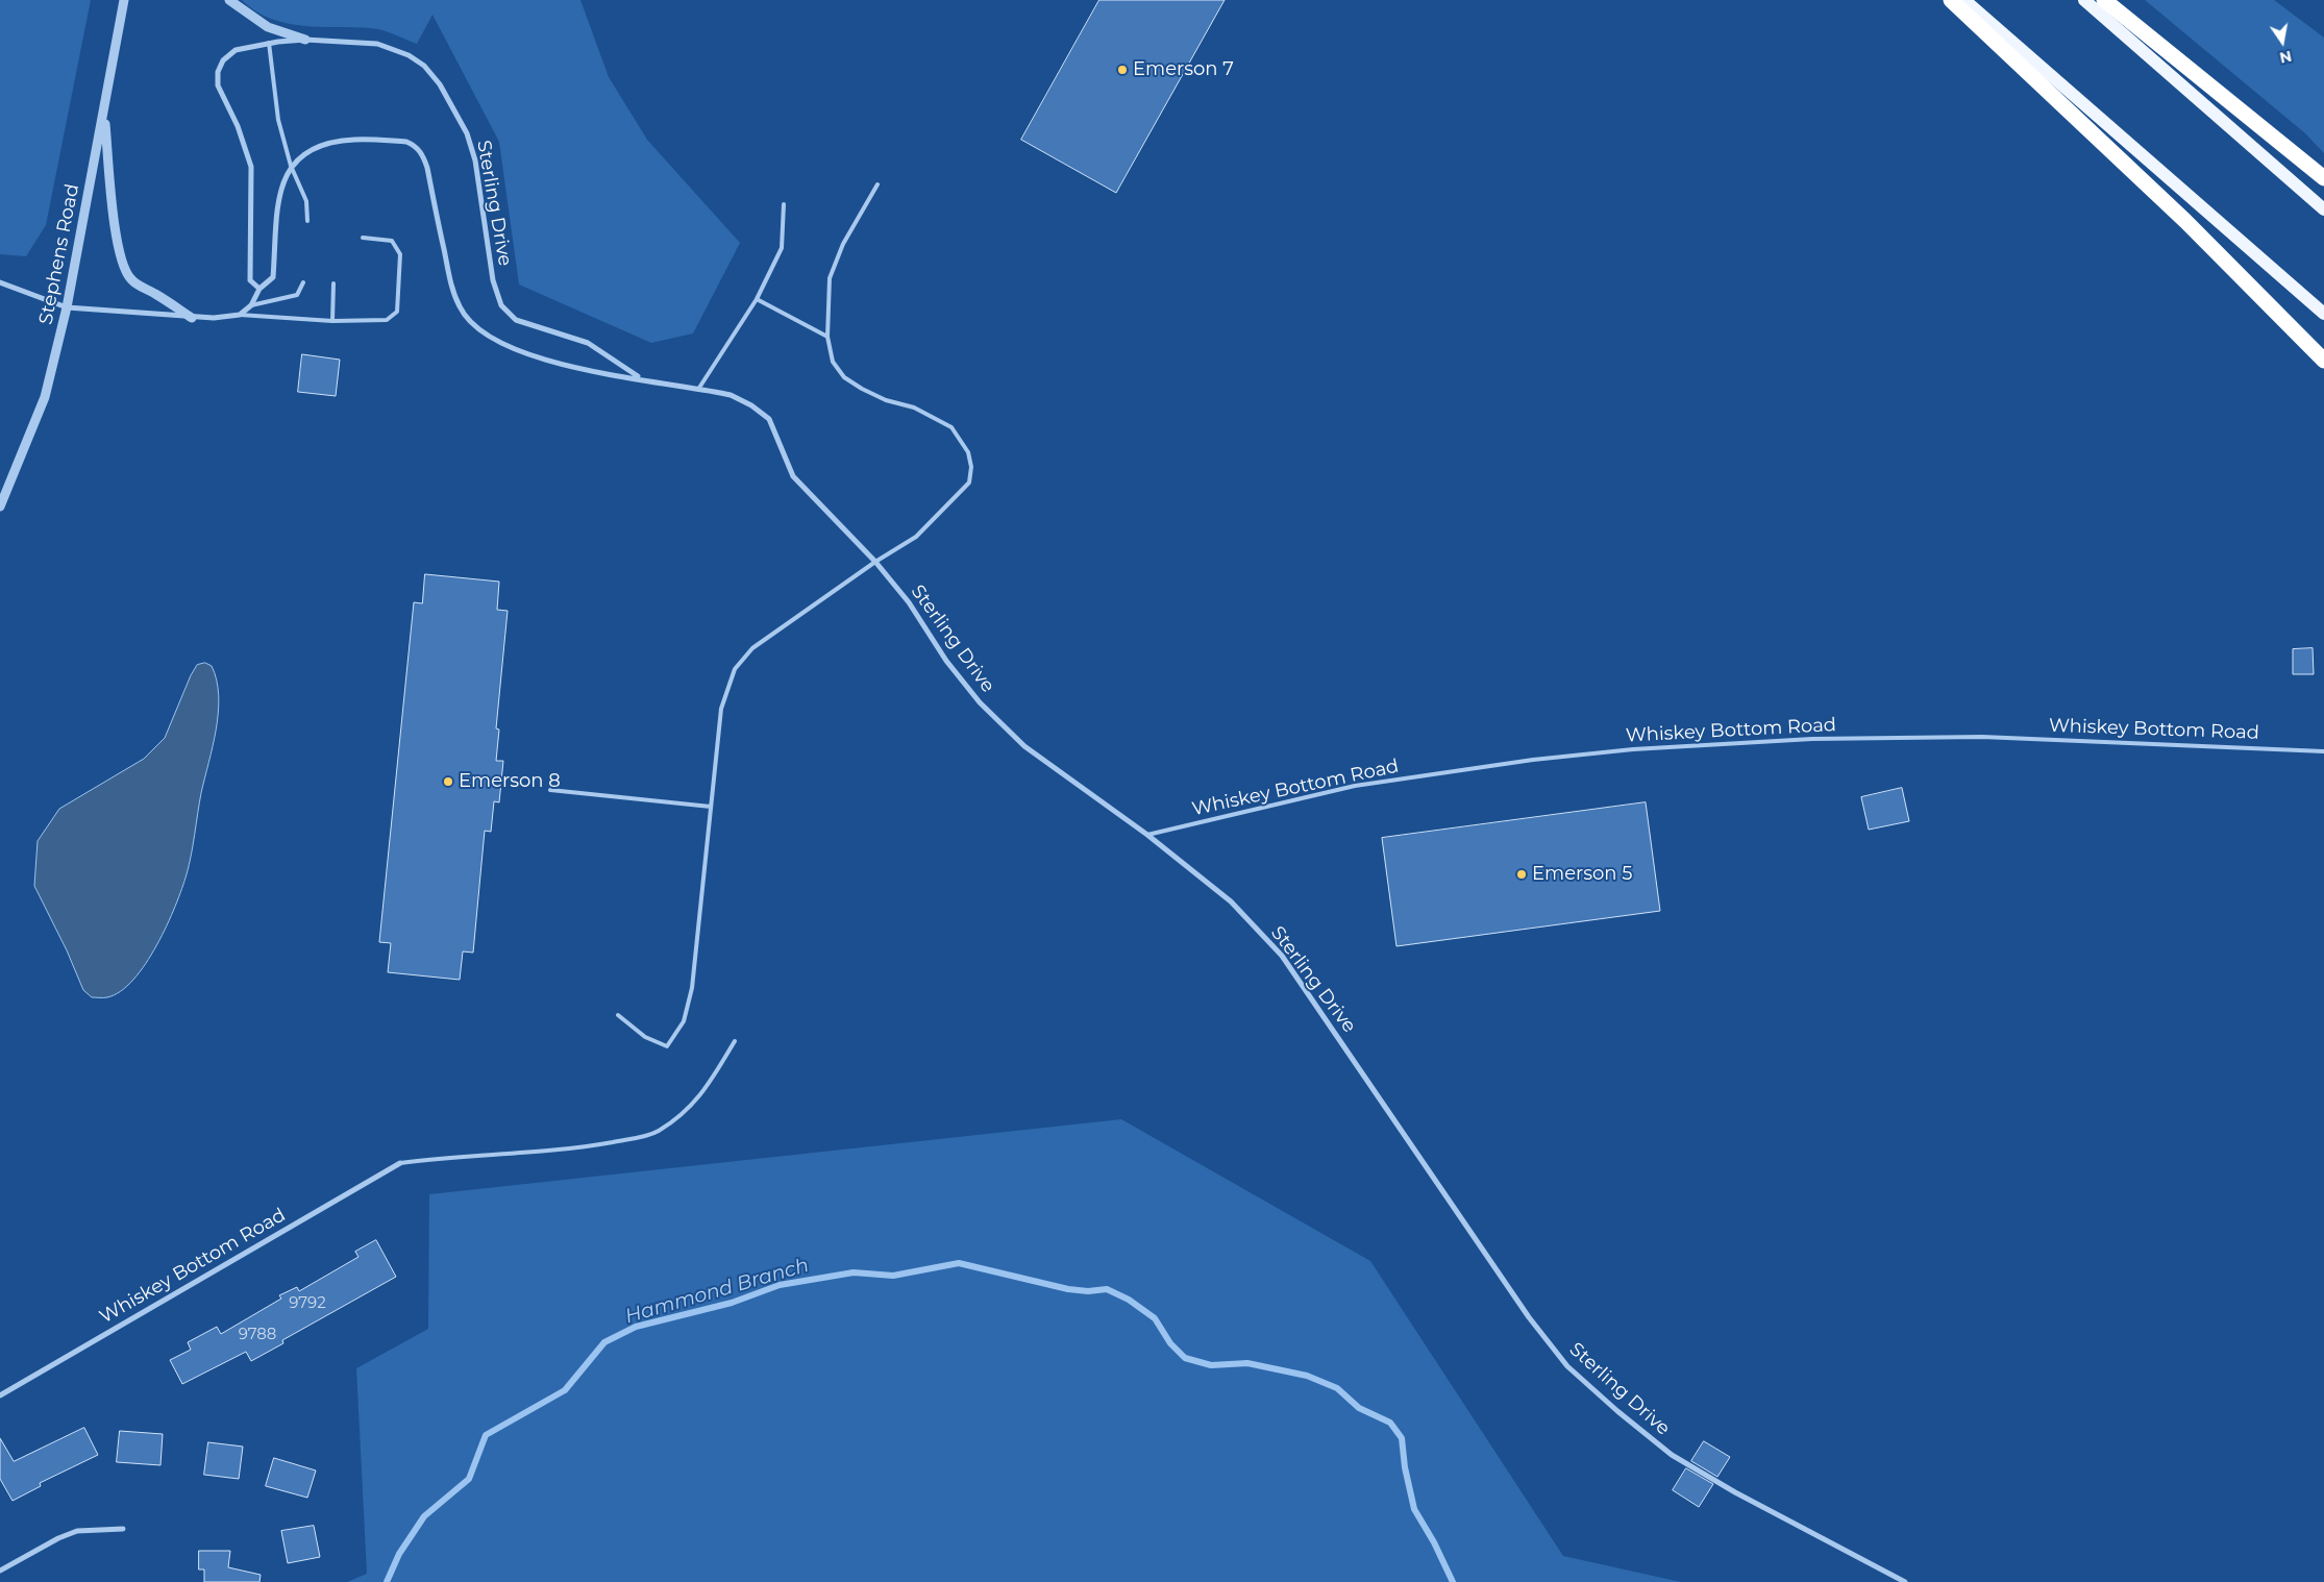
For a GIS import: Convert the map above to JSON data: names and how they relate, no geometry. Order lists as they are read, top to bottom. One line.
{"streets":{"street":["Sterling Drive","Stephens Road","Whiskey Bottom Road"]},"crossings":[["Sterling Drive","Whiskey Bottom Road"]],"water":["Hammond Branch"],"places":["Emerson 7","Emerson 8","Emerson 5"],"house_numbers":["9792","9788"],"north":"bottom"}
